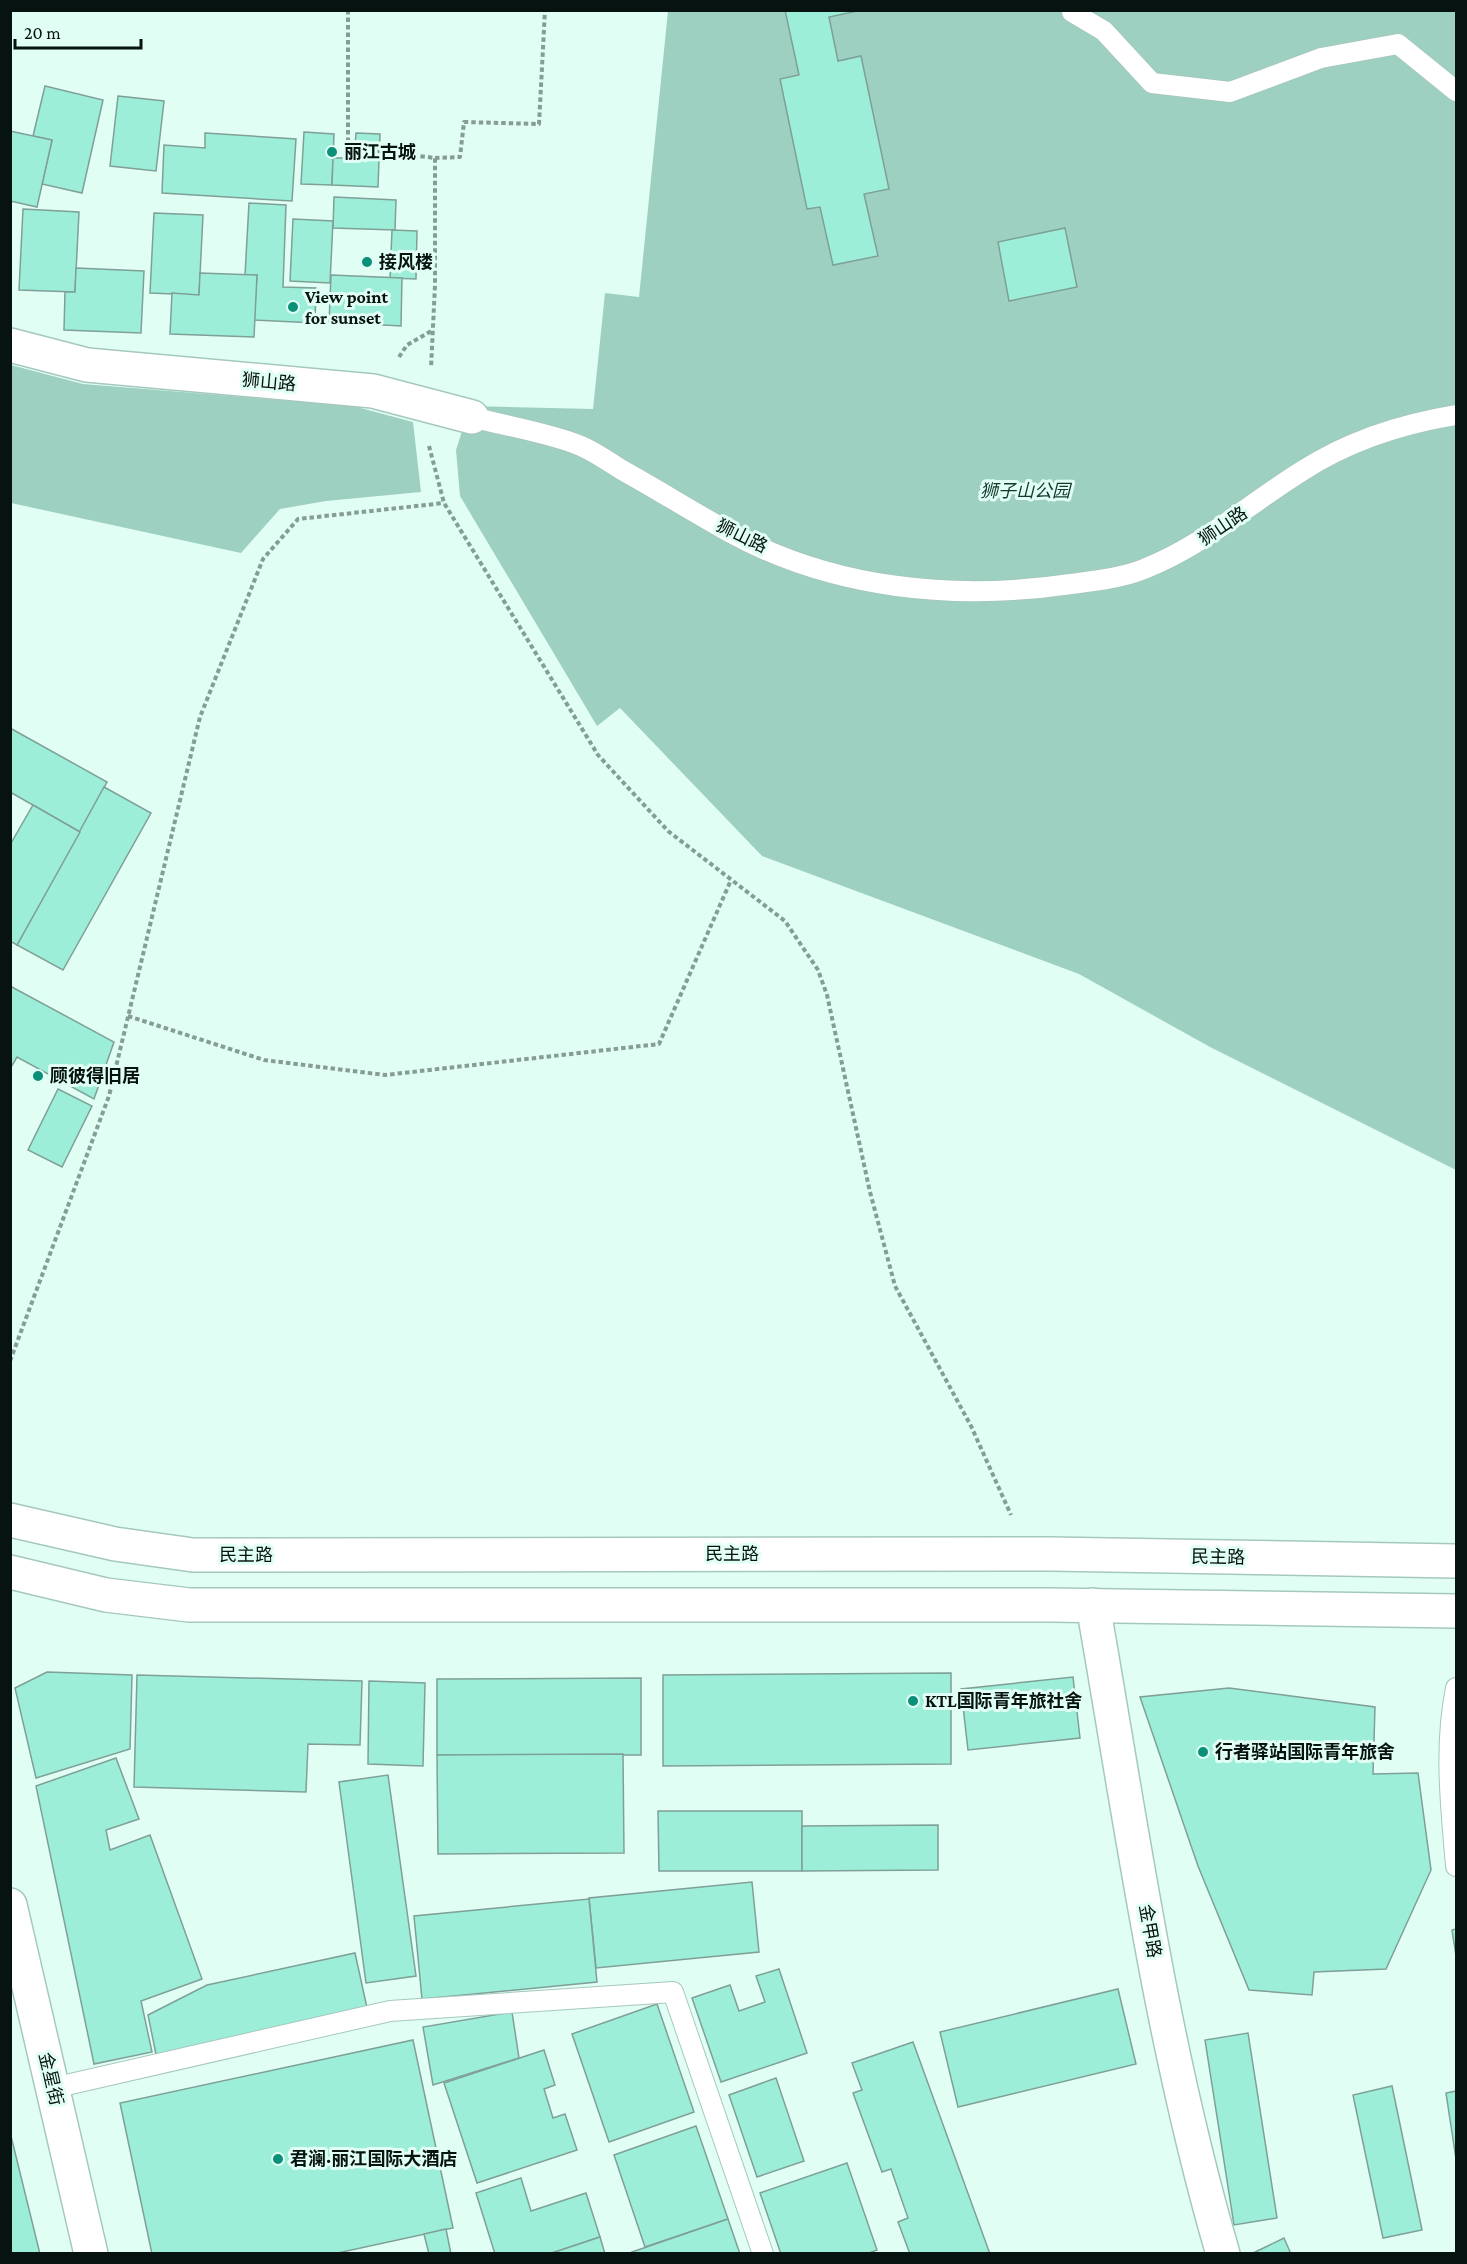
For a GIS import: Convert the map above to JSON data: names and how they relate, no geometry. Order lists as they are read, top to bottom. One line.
{"streets":{"main road":["狮山路","民主路","金甲路","金星街"]},"parks":["狮子山公园"],"places":["丽江古城","接风楼","View point for sunset","顾彼得旧居","KTL国际青年旅社舍","行者驿站国际青年旅舍","君澜·丽江国际大酒店"],"scale_bar":"20 m"}
